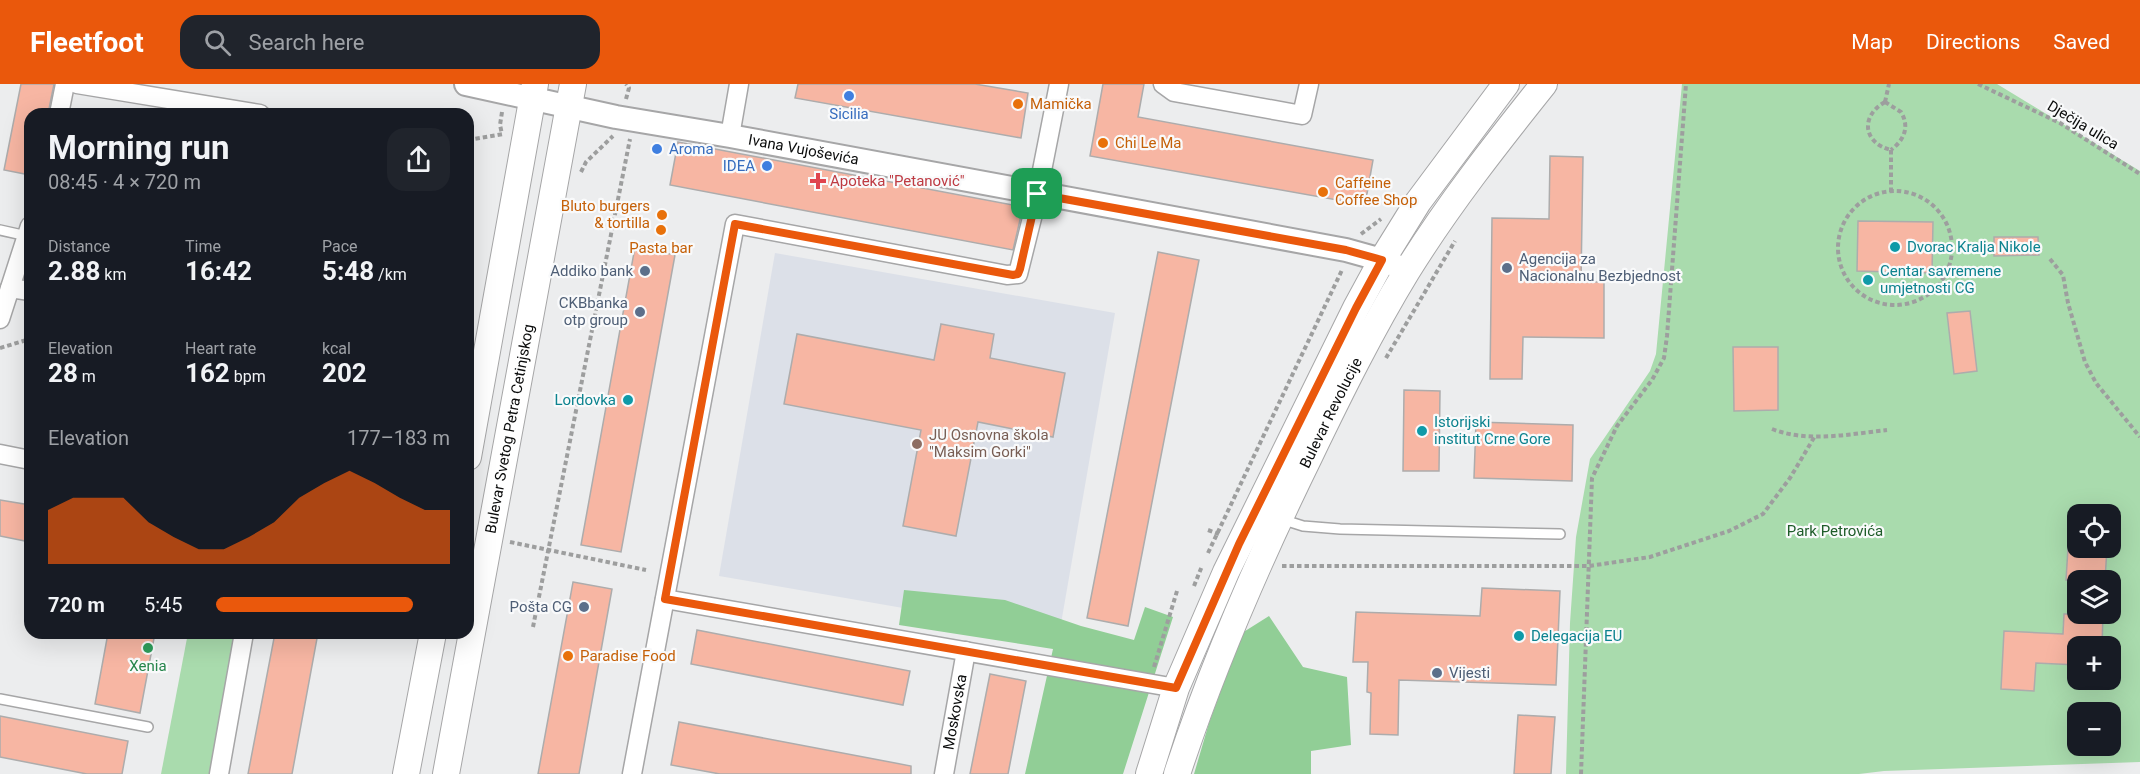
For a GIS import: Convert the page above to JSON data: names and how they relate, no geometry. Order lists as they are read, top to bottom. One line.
{"streets":{"main road":["Bulevar Revolucije","Bulevar Svetog Petra Cetinjskog"],"street":["Ivana Vujoševića","Moskovska"],"path":["Dječija ulica"]},"crossings":[["Ivana Vujoševića","Bulevar Revolucije"],["Ivana Vujoševića","Bulevar Svetog Petra Cetinjskog"]],"parks":["Park Petrovića"],"places":{"other":["Sicilia","Mamička","Chi Le Ma","Aroma","IDEA","Caffeine Coffee Shop","Bluto burgers & tortilla","Pasta bar","Dvorac Kralja Nikole","Agencija za Nacionalnu Bezbjednost","Addiko bank","Centar savremene umjetnosti CG","CKBbanka otp group","Lordovka","Istorijski institut Crne Gore","JU Osnovna škola \"Maksim Gorki\"","Pošta CG","Delegacija EU","Xenia","Paradise Food","Vijesti"],"health":["Apoteka \"Petanović\""]},"page":{"header":"Fleetfoot","search":"Search here","nav":["Map","Directions","Saved"],"heading":["Morning run","08:45 · 4 × 720 m"],"stats":[["Distance","2.88 km"],["Time","16:42"],["Pace","5:48 /km"],["Elevation","28 m"],["Heart rate","162 bpm"],["kcal","202"]],"chart":["Elevation","177–183 m"],"map_buttons":["+","−"],"list":[{"name":"720 m","note":"5:45"}]}}
